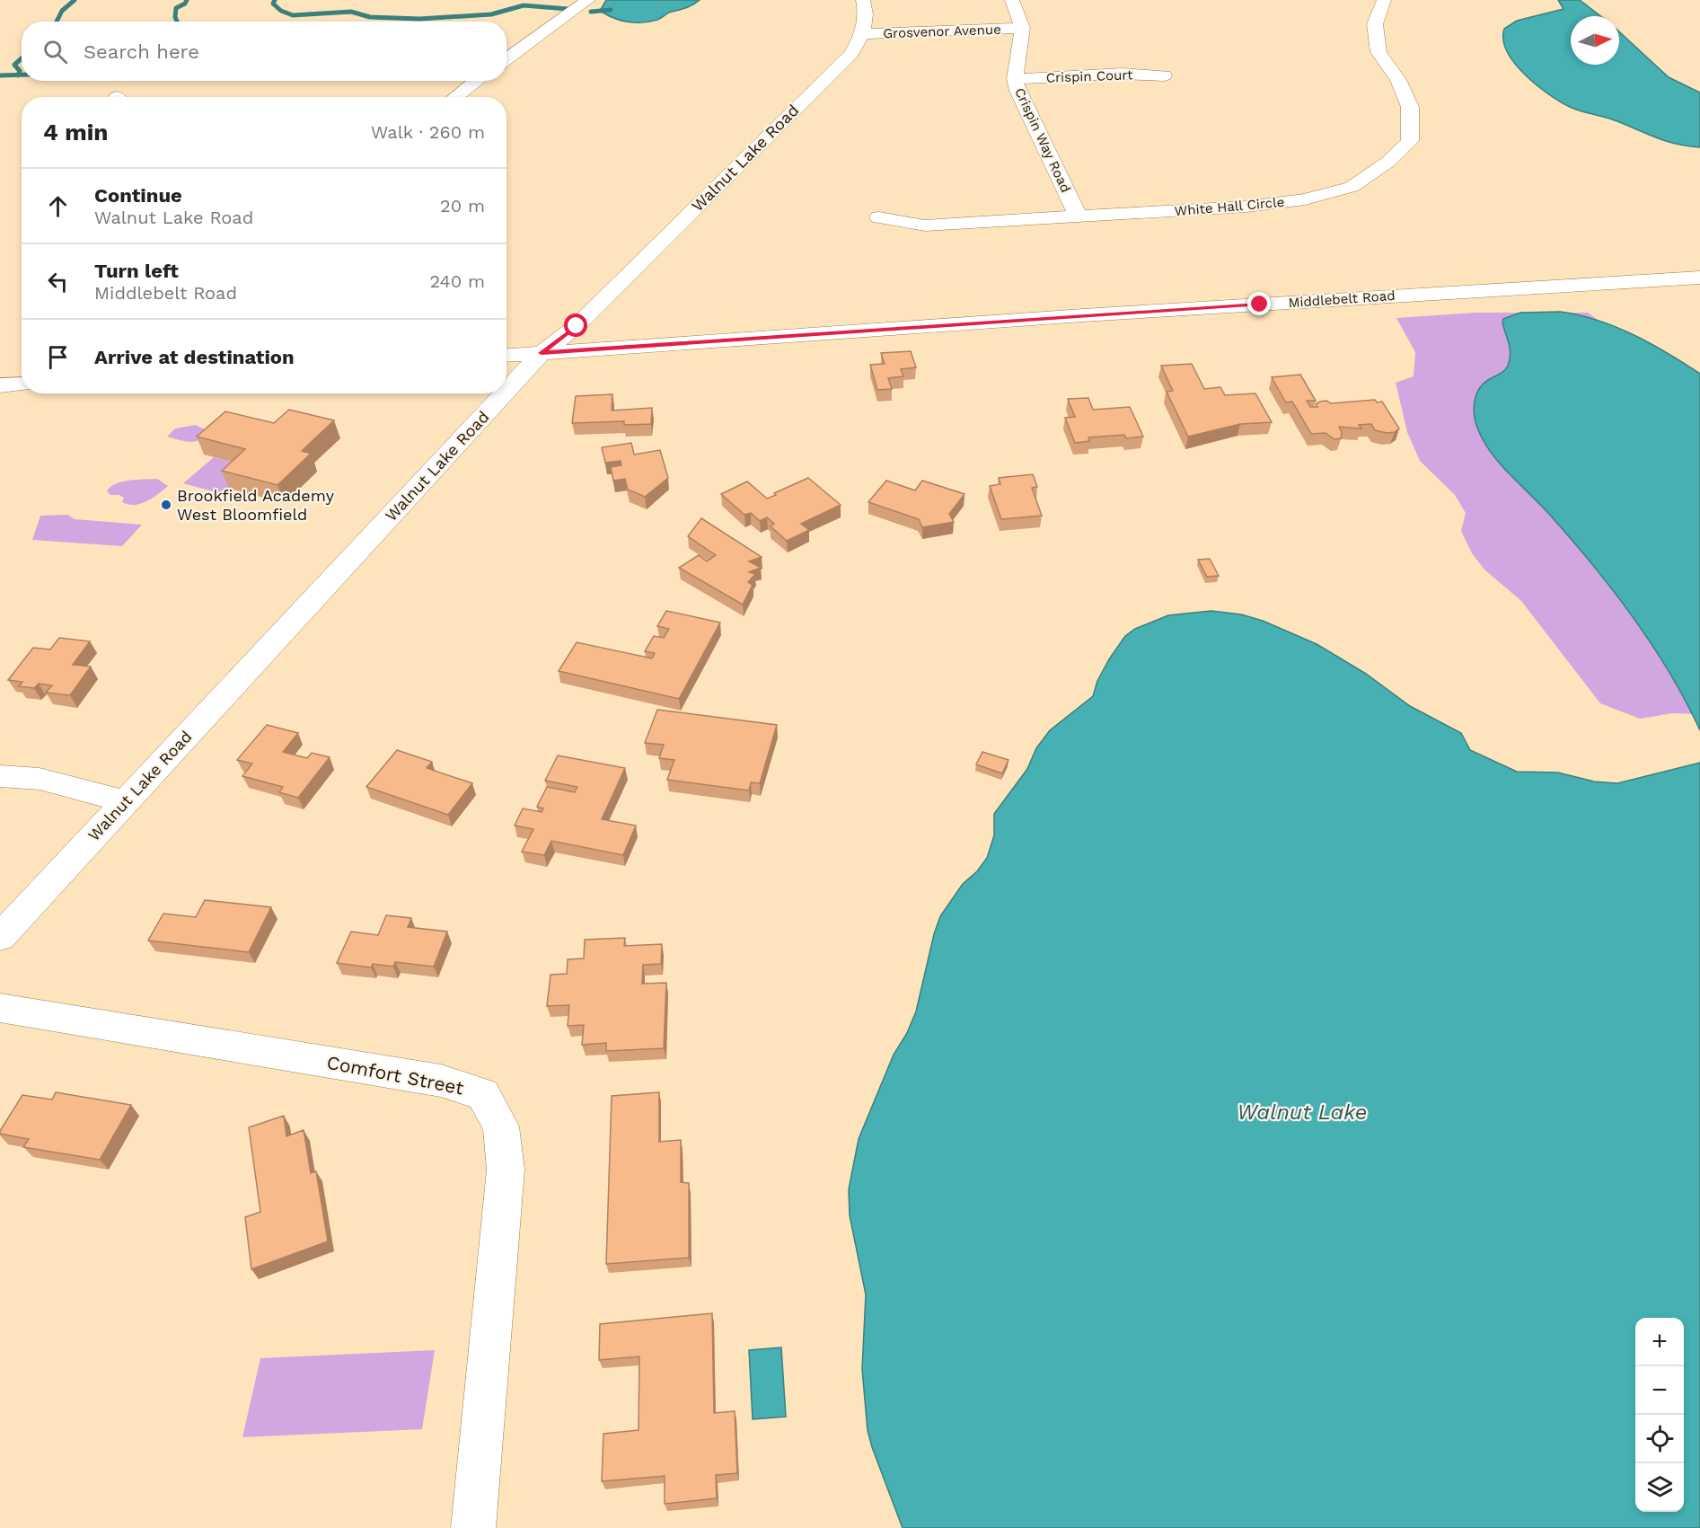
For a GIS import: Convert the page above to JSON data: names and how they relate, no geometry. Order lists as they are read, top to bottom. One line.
{"streets":{"street":["Grosvenor Avenue","Crispin Court","Crispin Way Road","Walnut Lake Road","White Hall Circle","Middlebelt Road","Comfort Street"]},"crossings":[["Grosvenor Avenue","Crispin Way Road"],["Grosvenor Avenue","Walnut Lake Road"],["Crispin Court","Crispin Way Road"],["Crispin Way Road","White Hall Circle"],["Walnut Lake Road","Middlebelt Road"]],"water":["Walnut Lake"],"places":["Brookfield Academy West Bloomfield"],"north":"right","page":{"search":"Search here","heading":["4 min","Walk · 260 m"],"list":[["Continue","Walnut Lake Road","20 m"],["Turn left","Middlebelt Road","240 m"],"Arrive at destination"],"map_buttons":["+","−"]}}
